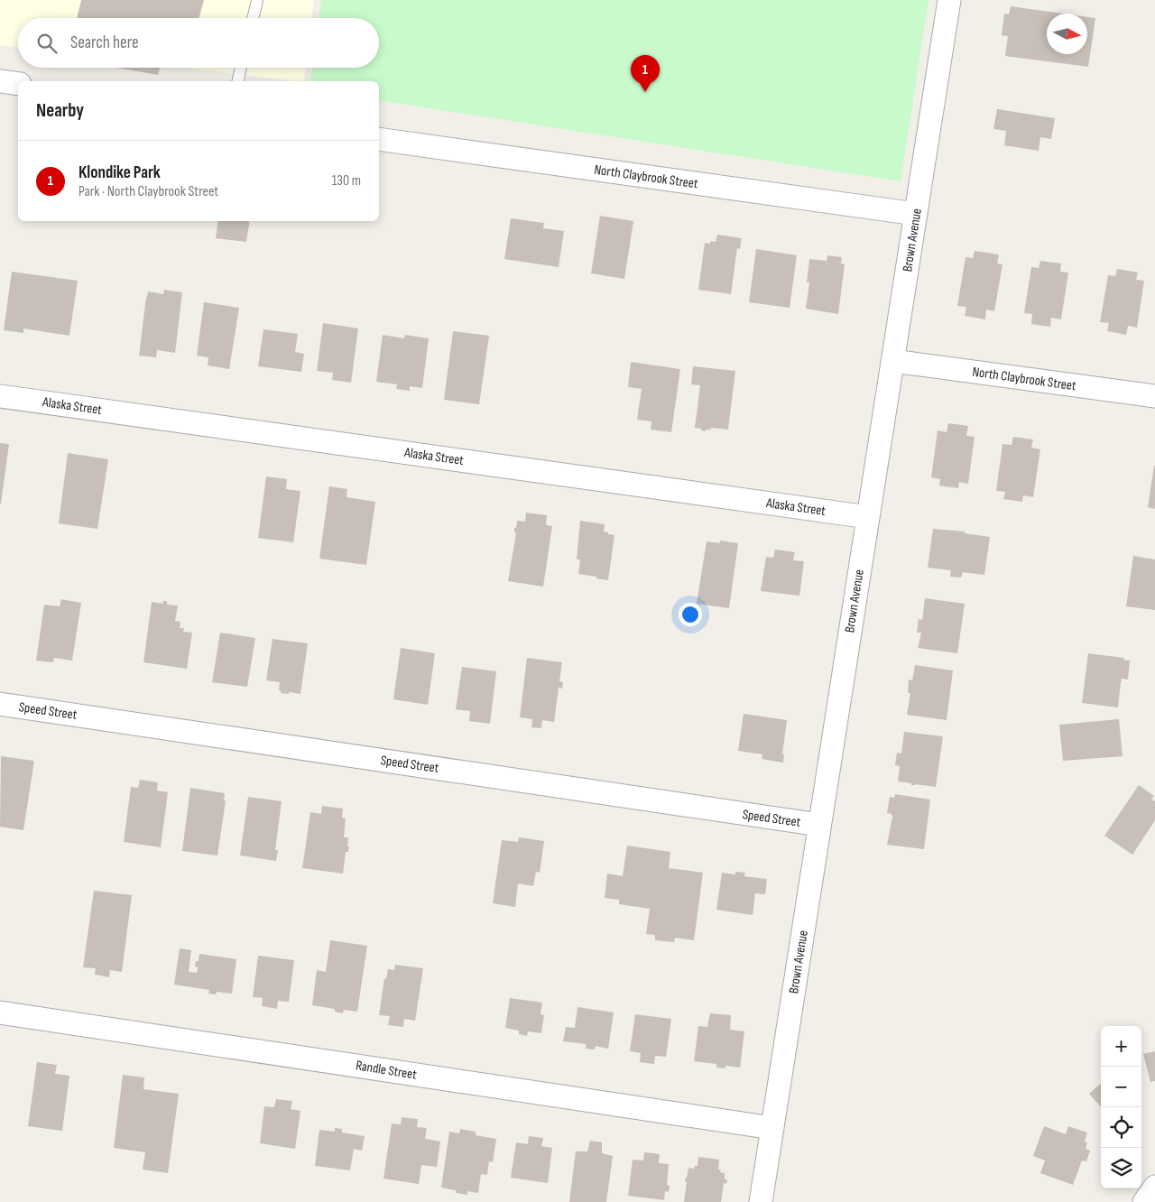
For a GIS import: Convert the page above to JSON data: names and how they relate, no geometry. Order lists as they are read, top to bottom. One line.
{"streets":{"street":["North Claybrook Street","Brown Avenue","Alaska Street","Speed Street","Randle Street"]},"crossings":[["North Claybrook Street","Brown Avenue"],["Brown Avenue","Alaska Street"],["Brown Avenue","Speed Street"],["Brown Avenue","Randle Street"]],"north":"right","page":{"search":"Search here","pins":"1","heading":"Nearby","list":[{"mark":"1","name":"Klondike Park","note":"Park · North Claybrook Street","value":"130 m"}],"map_buttons":["+","−"]}}
